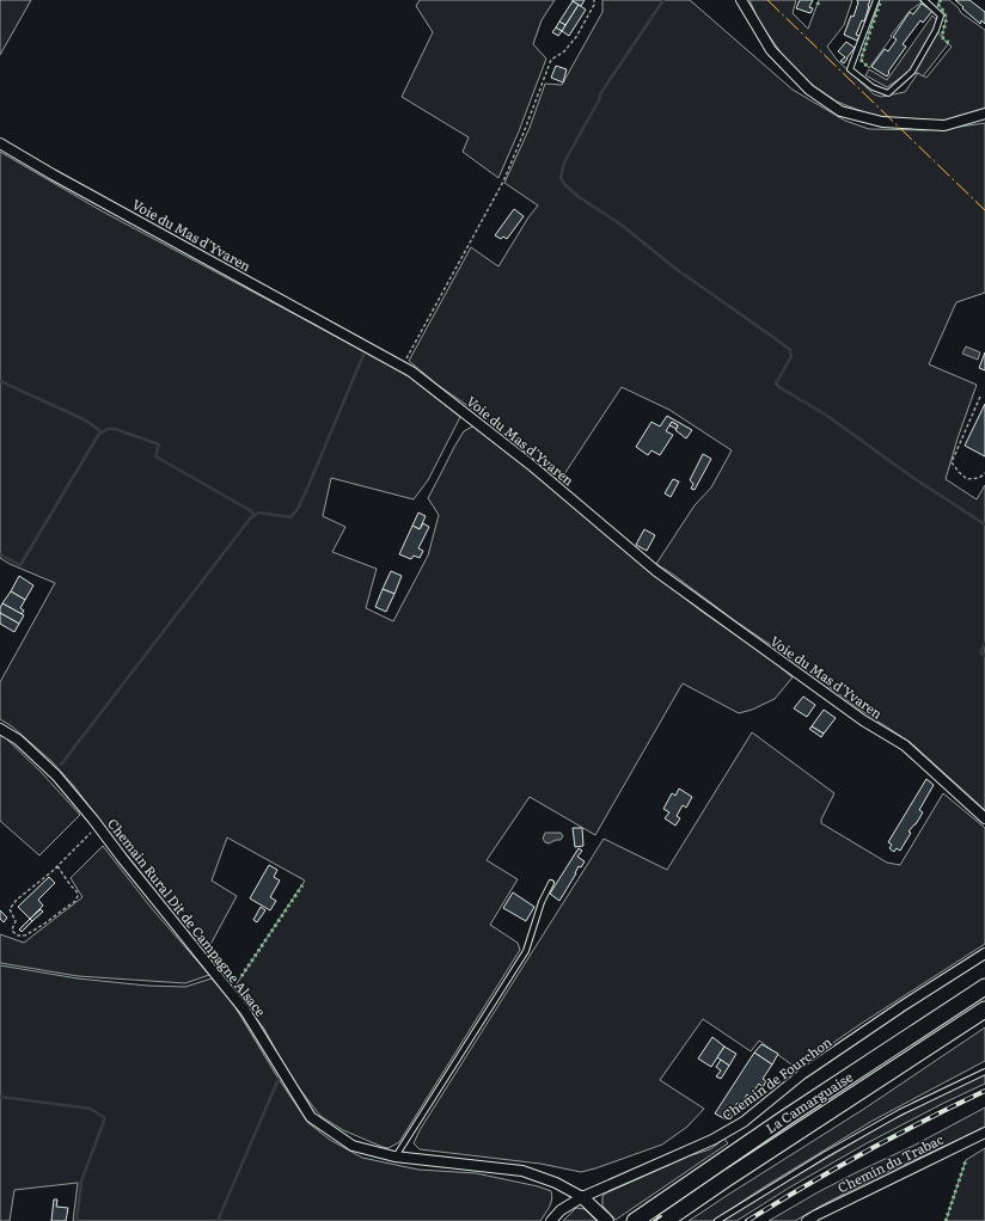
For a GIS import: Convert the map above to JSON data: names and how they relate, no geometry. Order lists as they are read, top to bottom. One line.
{"streets":{"highway":["La Camarguaise"],"street":["Voie du Mas d'Yvaren","Chemain Rural Dit de Campagne Alsace","Chemin de Fourchon","Chemin du Trabac"]},"crossings":[["Chemain Rural Dit de Campagne Alsace","Chemin de Fourchon"]]}
